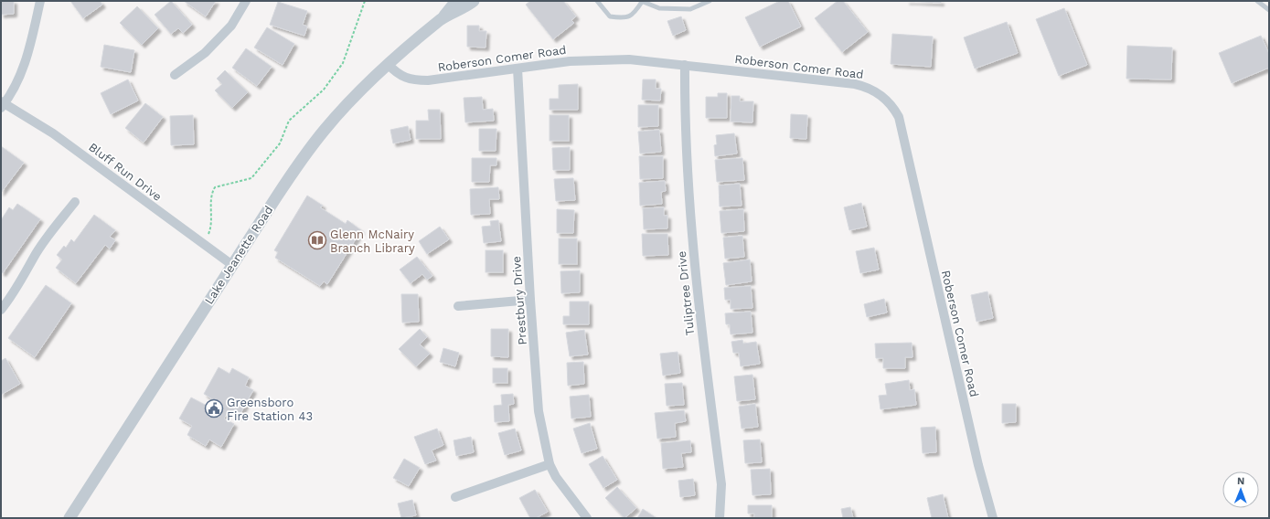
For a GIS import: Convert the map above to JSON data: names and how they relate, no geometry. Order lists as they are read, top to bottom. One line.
{"streets":{"street":["Roberson Comer Road","Bluff Run Drive","Lake Jeanette Road","Tuliptree Drive","Prestbury Drive"]},"crossings":[["Roberson Comer Road","Lake Jeanette Road"],["Roberson Comer Road","Tuliptree Drive"],["Roberson Comer Road","Prestbury Drive"],["Bluff Run Drive","Lake Jeanette Road"]],"places":{"library":["Glenn McNairy Branch Library"],"public building":["Greensboro Fire Station 43"]},"north":"top"}
